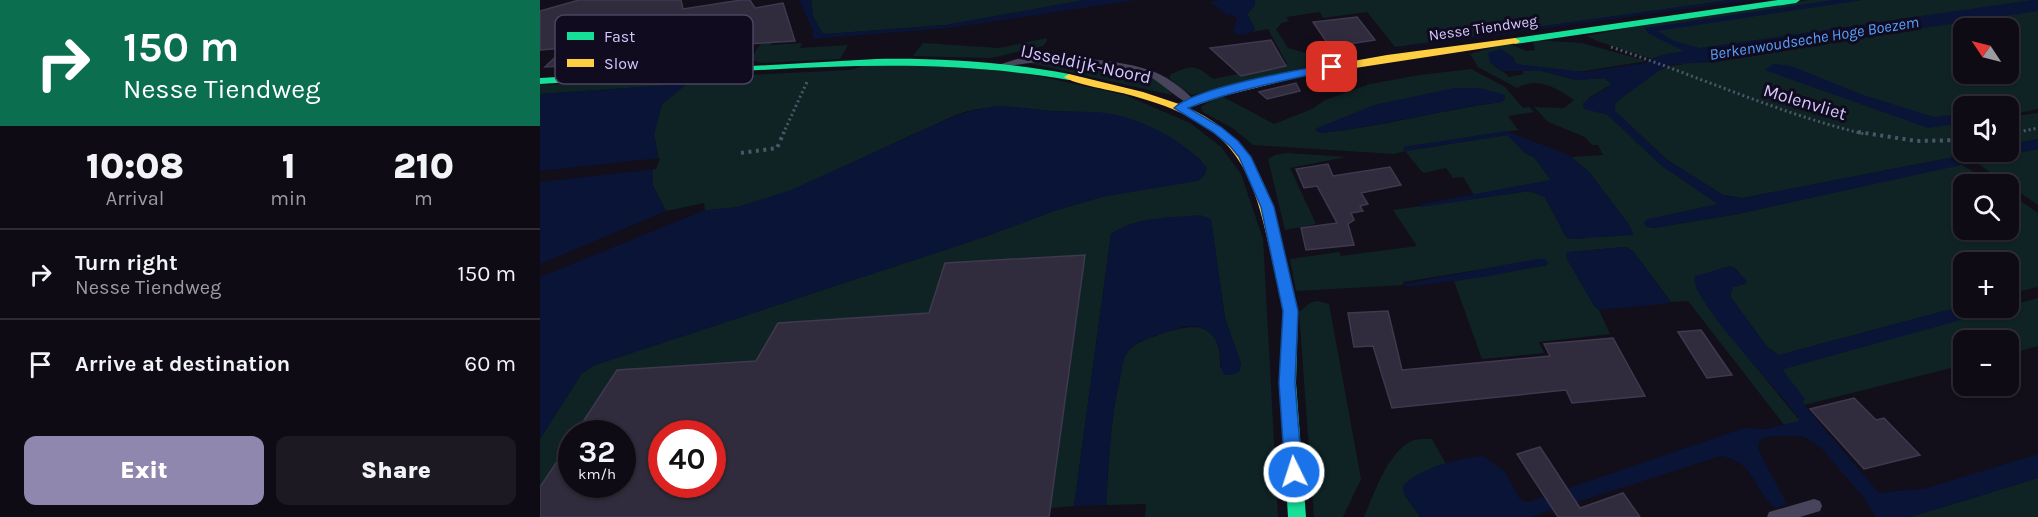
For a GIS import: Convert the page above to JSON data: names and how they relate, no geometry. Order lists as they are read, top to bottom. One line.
{"streets":{"street":["Nesse Tiendweg","IJsseldijk-Noord"],"path":["Molenvliet"]},"crossings":[["Nesse Tiendweg","IJsseldijk-Noord"]],"water":["Berkenwoudseche Hoge Boezem"],"legend":["Fast","Slow"],"north":"top left","page":{"turn":["150 m","Nesse Tiendweg"],"map_buttons":["+","−"],"eta":["10:08","Arrival","1","min","210","m"],"list":[{"name":"Turn right","note":"Nesse Tiendweg","value":"150 m"},{"name":"Arrive at destination","value":"60 m"}],"speed":"32 km/h","limit":"40","buttons":["Exit","Share"]}}
